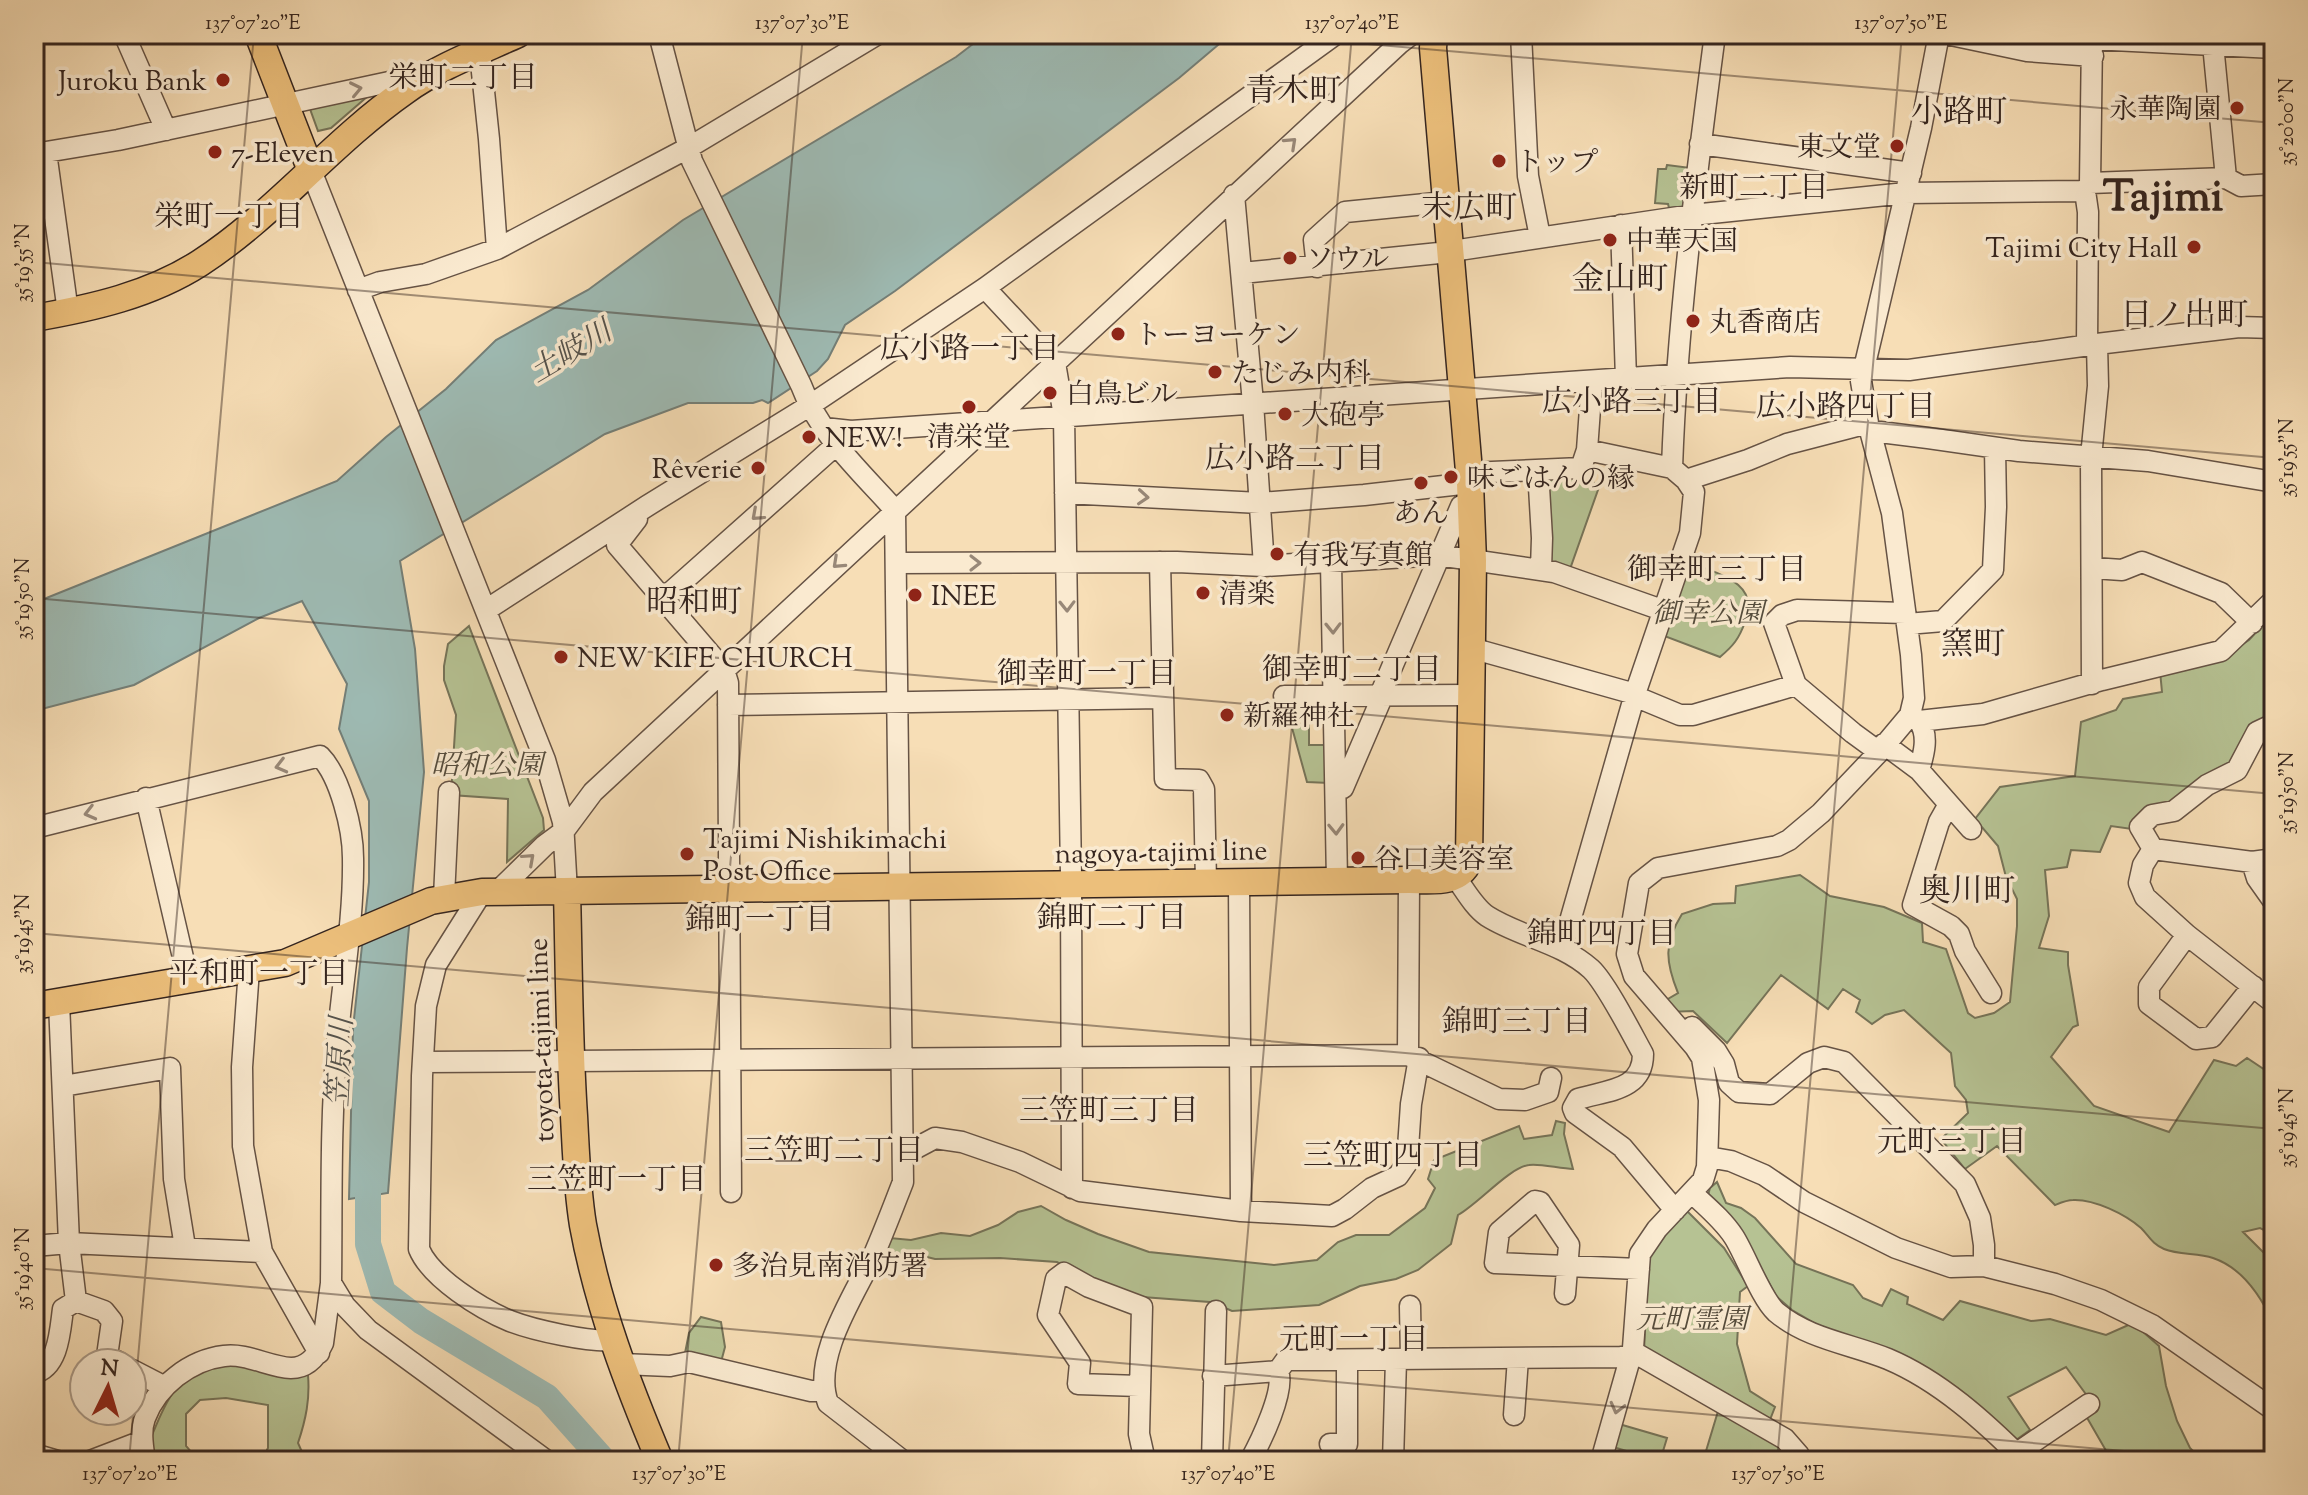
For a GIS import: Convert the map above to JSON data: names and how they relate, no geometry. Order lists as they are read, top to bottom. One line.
{"streets":{"main road":["nagoya-tajimi line","toyota-tajimi line"]},"crossings":[["nagoya-tajimi line","toyota-tajimi line"]],"districts":["栄町二丁目","青木町","小路町","新町二丁目","Tajimi","末広町","栄町一丁目","金山町","日ノ出町","広小路一丁目","広小路三丁目","広小路四丁目","広小路二丁目","御幸町三丁目","昭和町","窯町","御幸町二丁目","御幸町一丁目","奥川町","錦町二丁目","錦町一丁目","錦町四丁目","平和町一丁目","錦町三丁目","三笠町三丁目","元町三丁目","三笠町二丁目","三笠町四丁目","三笠町一丁目","元町一丁目"],"water":["土岐川","笠原川"],"parks":["御幸公園","昭和公園","元町霊園"],"places":["Juroku Bank","永華陶園","東文堂","7-Eleven","トップ","中華天国","Tajimi City Hall","ソウル","丸香商店","トーヨーケン","たじみ内科","白鳥ビル","清栄堂","大砲亭","NEW!","Rêverie","味ごはんの縁","あん","有我写真館","清楽","INEE","NEW KIFE CHURCH","新羅神社","Tajimi Nishikimachi Post Office","谷口美容室","多治見南消防署"],"north":"top","coordinates":["137°07'20\"E","137°07'30\"E","137°07'40\"E","137°07'50\"E","35°20'00\"N","35°19'55\"N","35°19'50\"N","35°19'45\"N","35°19'40\"N"]}
